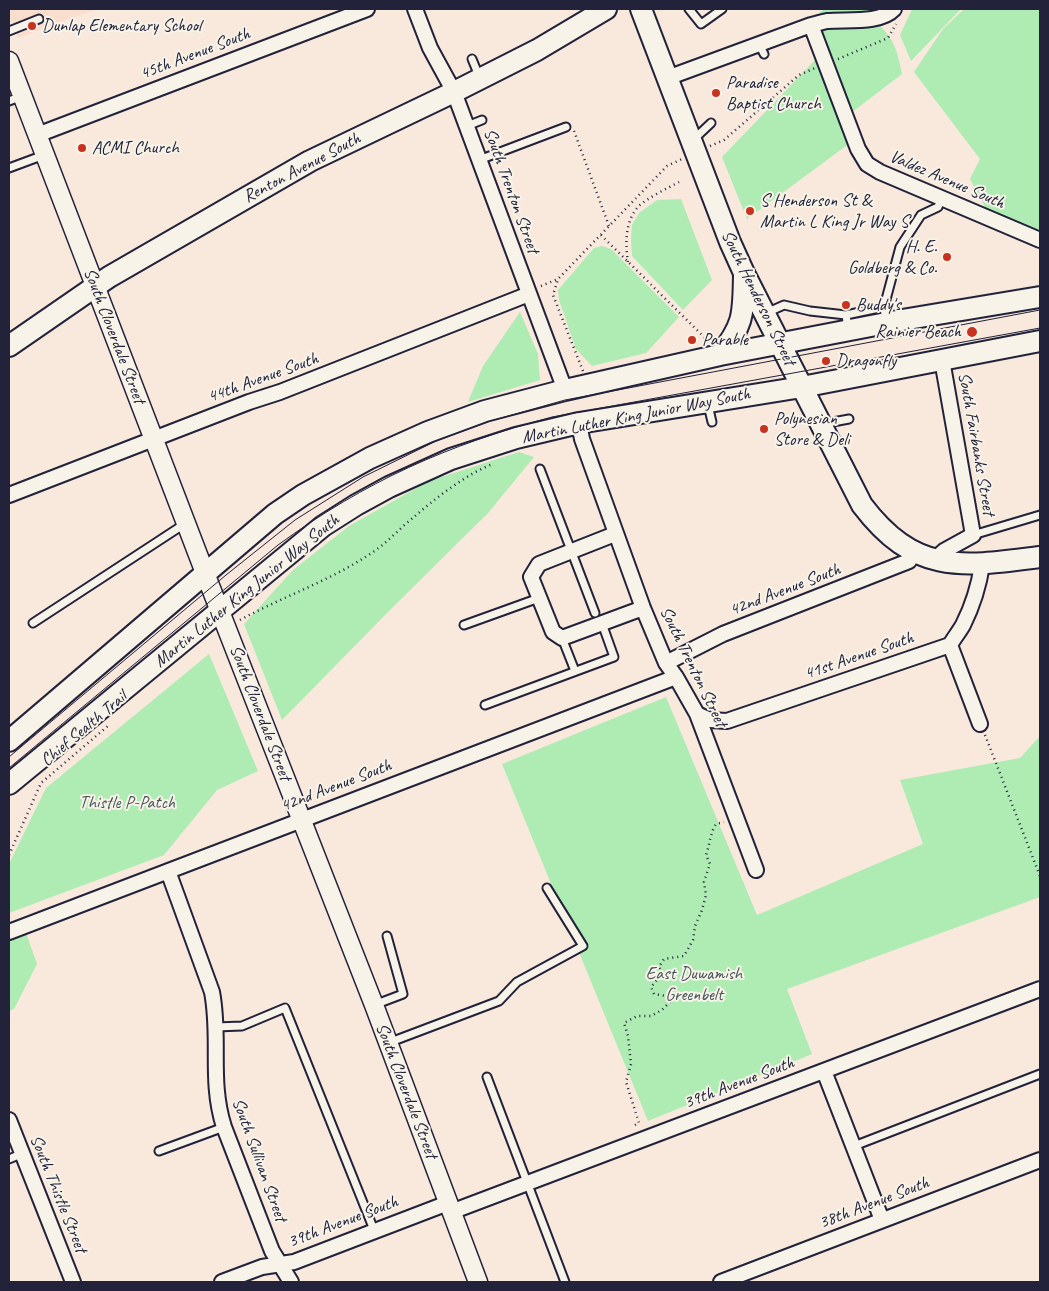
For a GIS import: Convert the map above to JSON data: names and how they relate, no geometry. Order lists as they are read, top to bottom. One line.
{"streets":{"main road":["Renton Avenue South","South Henderson Street","Martin Luther King Junior Way South"],"street":["45th Avenue South","Valdez Avenue South","South Trenton Street","South Cloverdale Street","44th Avenue South","South Fairbanks Street","42nd Avenue South","41st Avenue South","39th Avenue South","South Sullivan Street","South Thistle Street","38th Avenue South"],"path":["Chief Sealth Trail"]},"crossings":[["45th Avenue South","South Cloverdale Street"],["Renton Avenue South","South Trenton Street"],["Renton Avenue South","South Cloverdale Street"],["South Trenton Street","44th Avenue South"],["South Trenton Street","Martin Luther King Junior Way South"],["South Trenton Street","42nd Avenue South"],["South Trenton Street","41st Avenue South"],["South Henderson Street","Martin Luther King Junior Way South"],["South Henderson Street","42nd Avenue South"],["South Cloverdale Street","44th Avenue South"],["South Cloverdale Street","Martin Luther King Junior Way South"],["South Cloverdale Street","42nd Avenue South"],["South Cloverdale Street","39th Avenue South"],["Martin Luther King Junior Way South","South Fairbanks Street"],["South Fairbanks Street","42nd Avenue South"],["42nd Avenue South","South Sullivan Street"],["39th Avenue South","South Sullivan Street"]],"parks":["Thistle P-Patch","East Duwamish Greenbelt"],"places":["Dunlap Elementary School","Paradise Baptist Church","ACMI Church","S Henderson St & Martin L King Jr Way S","H. E. Goldberg & Co.","Buddy's","Rainier Beach","Parable","Dragonfly","Polynesian Store & Deli"]}
